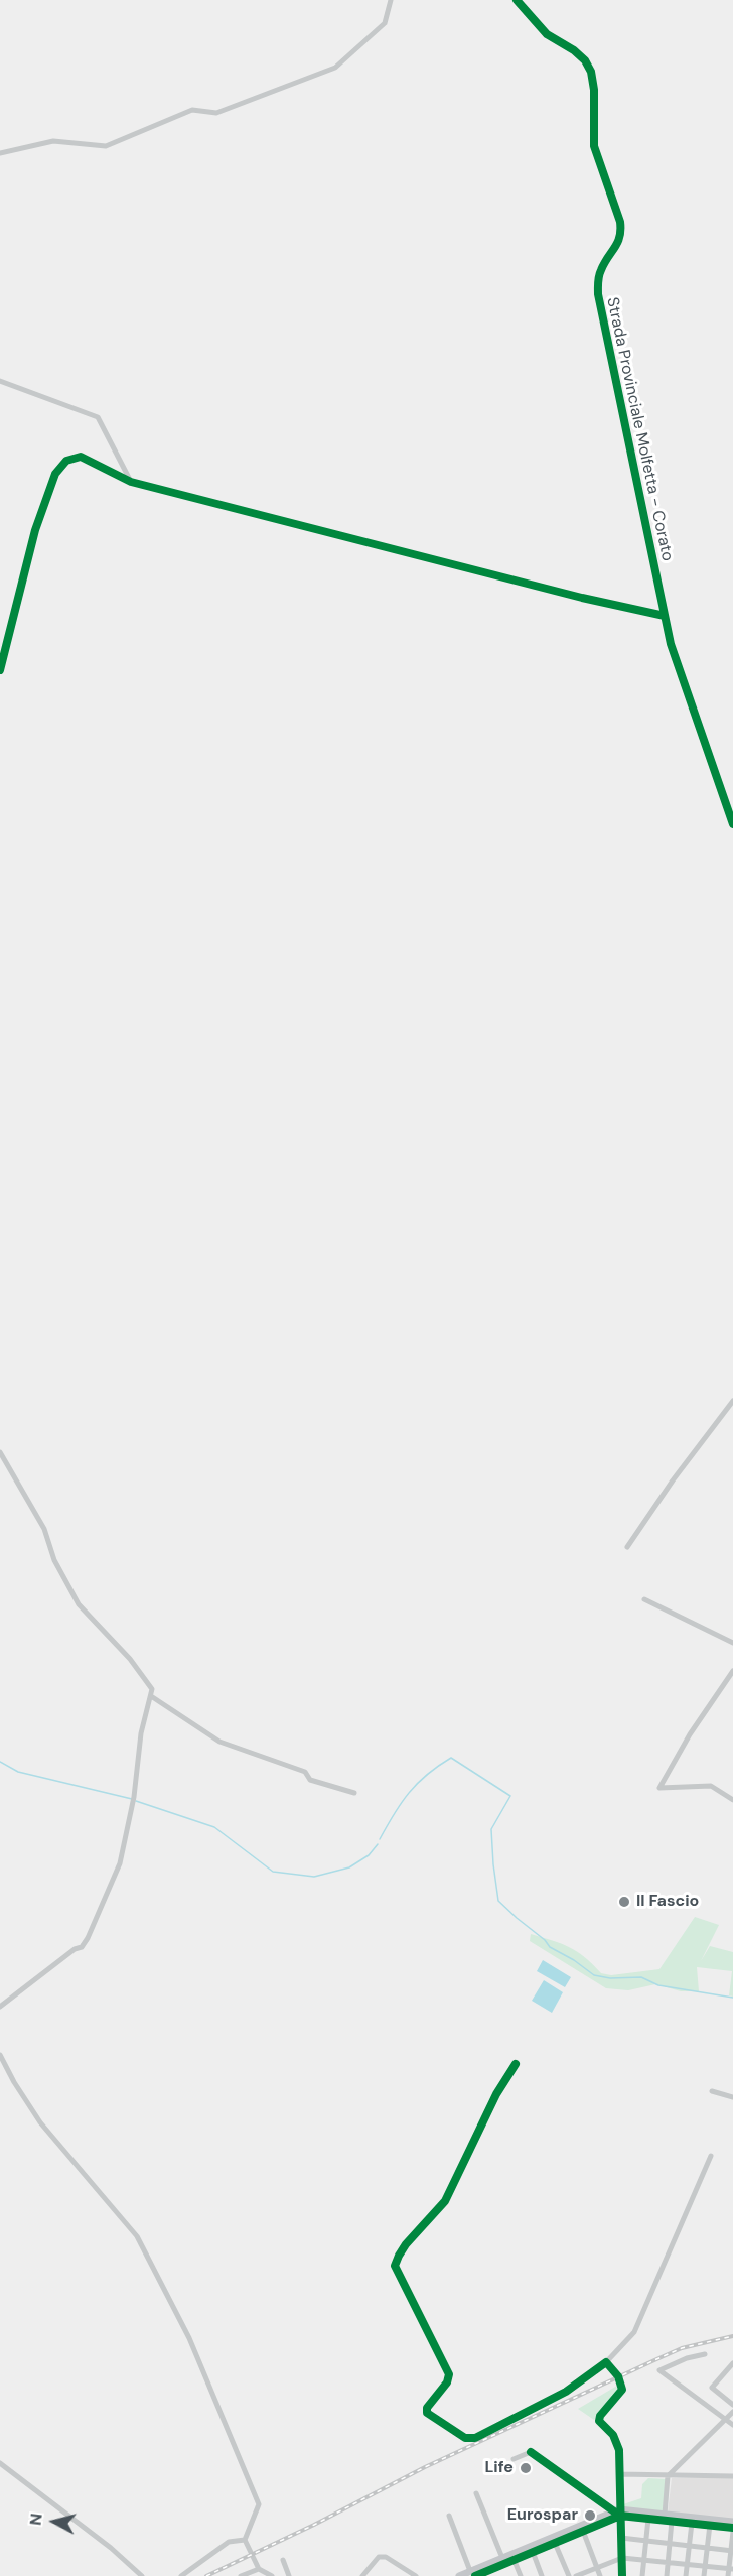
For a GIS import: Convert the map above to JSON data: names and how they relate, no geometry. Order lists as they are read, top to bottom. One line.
{"streets":{"street":["Strada Provinciale Molfetta - Corato"]},"places":["Il Fascio","Life","Eurospar"],"north":"left"}
